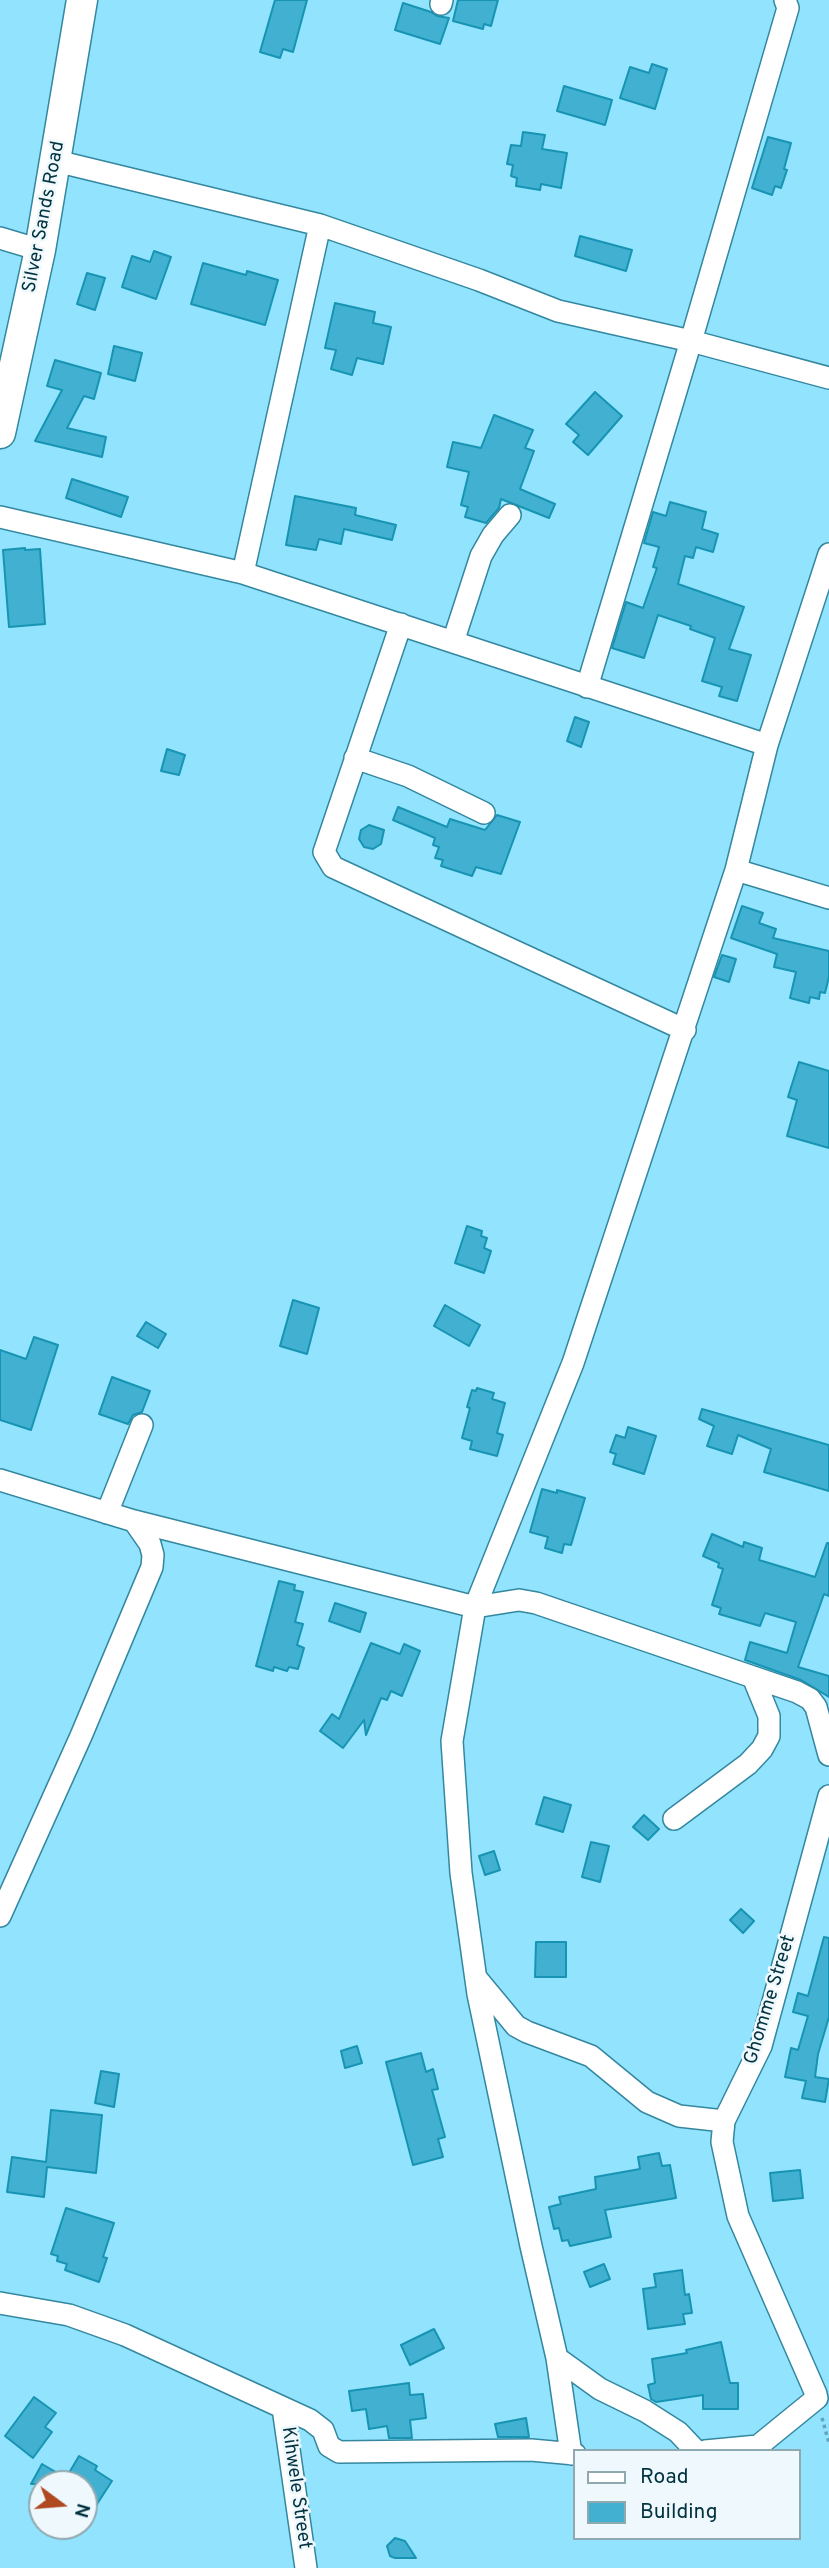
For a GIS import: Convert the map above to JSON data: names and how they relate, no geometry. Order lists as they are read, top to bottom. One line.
{"streets":{"street":["Silver Sands Road","Ghomme Street","Kihwele Street"]},"legend":["Road","Building"],"north":"right"}
